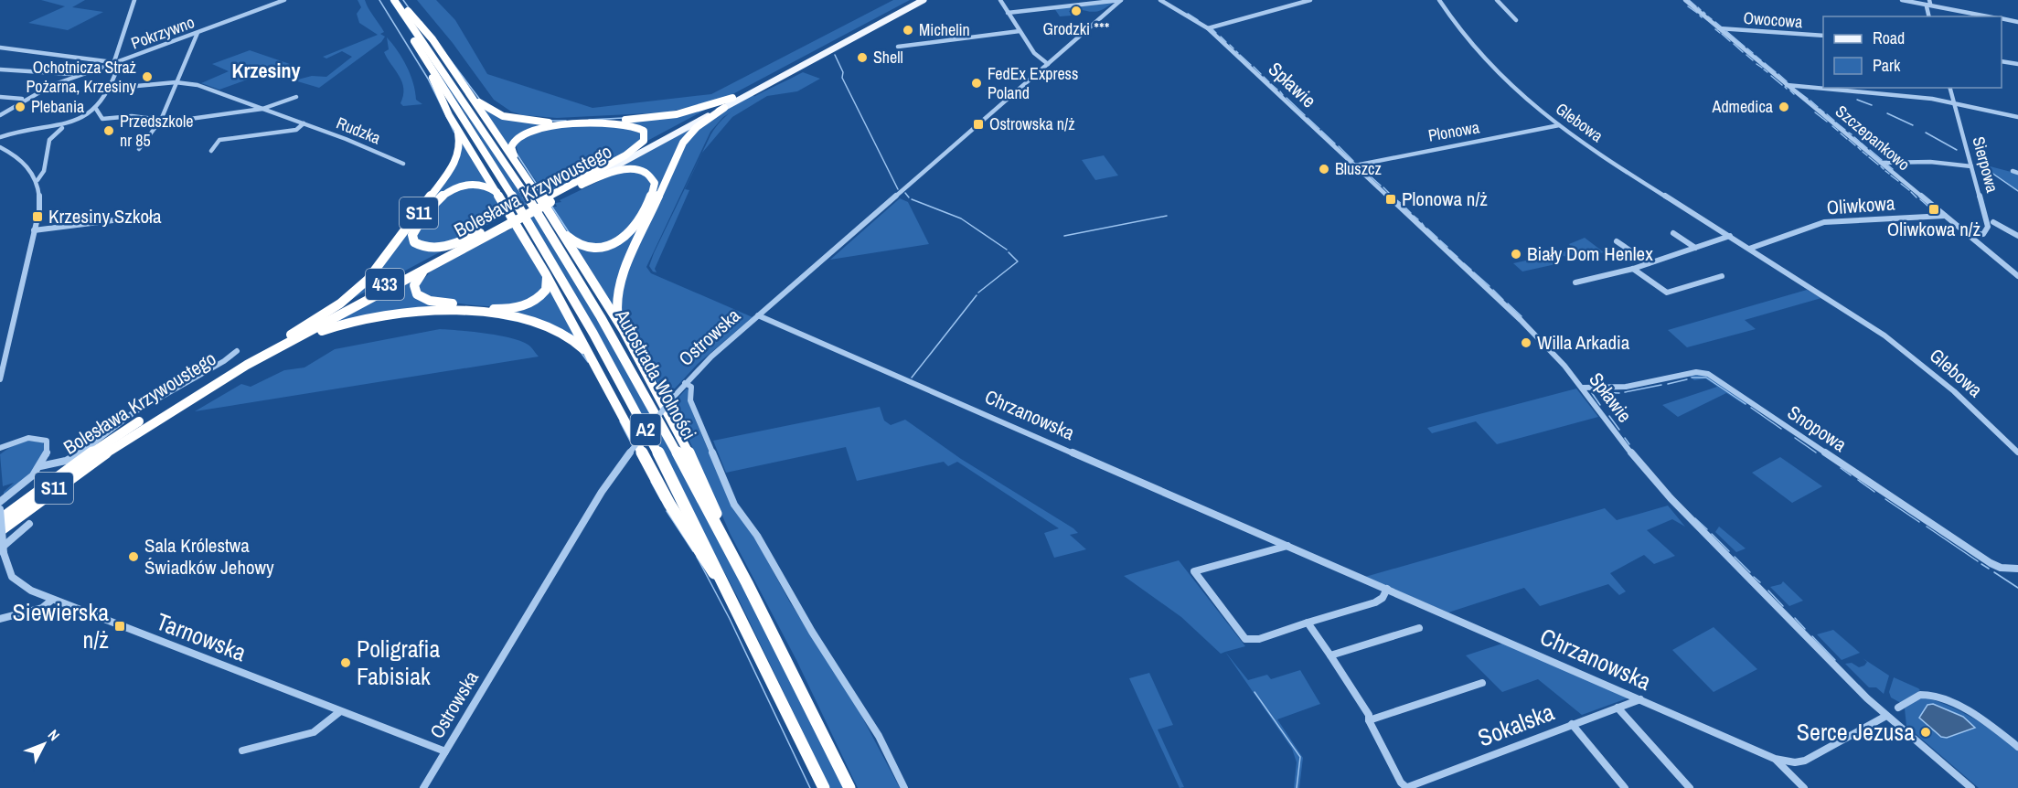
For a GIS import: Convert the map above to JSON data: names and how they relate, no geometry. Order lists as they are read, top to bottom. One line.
{"streets":{"highway":["Bolesława Krzywoustego","S11","433","Autostrada Wolności","A2"],"street":["Owocowa","Pokrzywno","Spławie","Glebowa","Rudzka","Plonowa","Szczepankowo","Sierpowa","Oliwkowa","Ostrowska","Chrzanowska","Snopowa","Tarnowska","Sokalska"]},"crossings":[["Owocowa","Szczepankowo"],["Spławie","Plonowa"],["Spławie","Chrzanowska"],["Spławie","Snopowa"],["Glebowa","Plonowa"],["Glebowa","Oliwkowa"],["Szczepankowo","Sierpowa"],["Szczepankowo","Oliwkowa"],["Bolesława Krzywoustego","S11"],["S11","Autostrada Wolności"],["Ostrowska","Chrzanowska"],["Ostrowska","Tarnowska"],["Chrzanowska","Sokalska"]],"districts":["Krzesiny"],"places":{"other":["Grodzki ***","Michelin","Shell","Ochotnicza Straż Pożarna, Krzesiny","FedEx Express Poland","Plebania","Admedica","Przedszkole nr 85","Bluszcz","Biały Dom Henlex","Willa Arkadia","Sala Królestwa Świadków Jehowy","Poligrafia Fabisiak","Serce Jezusa"],"transit":["Ostrowska n/ż","Plonowa n/ż","Oliwkowa n/ż","Krzesiny Szkoła","Siewierska n/ż"]},"legend":["Road","Park"],"north":"top right"}
